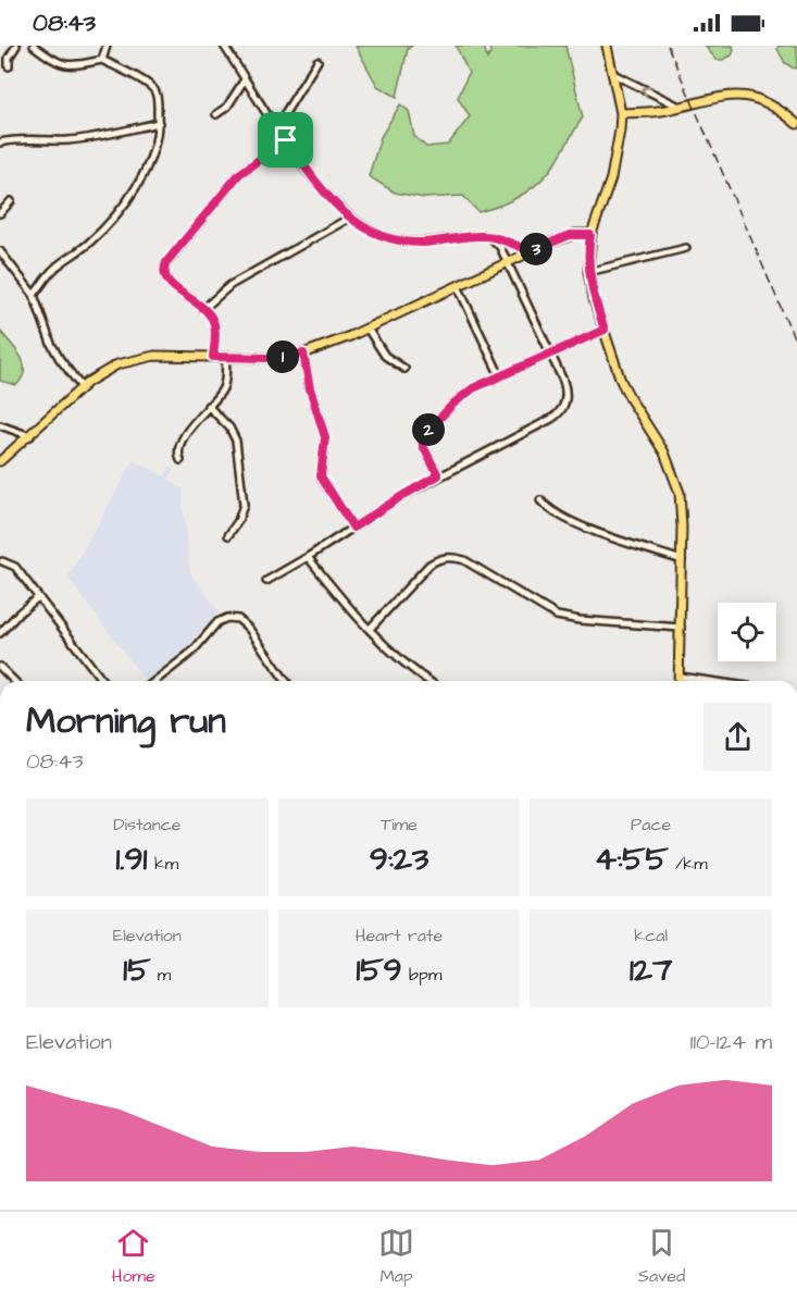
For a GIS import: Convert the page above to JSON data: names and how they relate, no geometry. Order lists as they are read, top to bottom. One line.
{"page":{"status":"08:43","pins":["3","1","2"],"heading":["Morning run","08:43"],"stats":[["Distance","1.91 km"],["Time","9:23"],["Pace","4:55 /km"],["Elevation","15 m"],["Heart rate","159 bpm"],["kcal","127"]],"chart":["Elevation","110–124 m"],"tabs":["Home","Map","Saved"]}}
